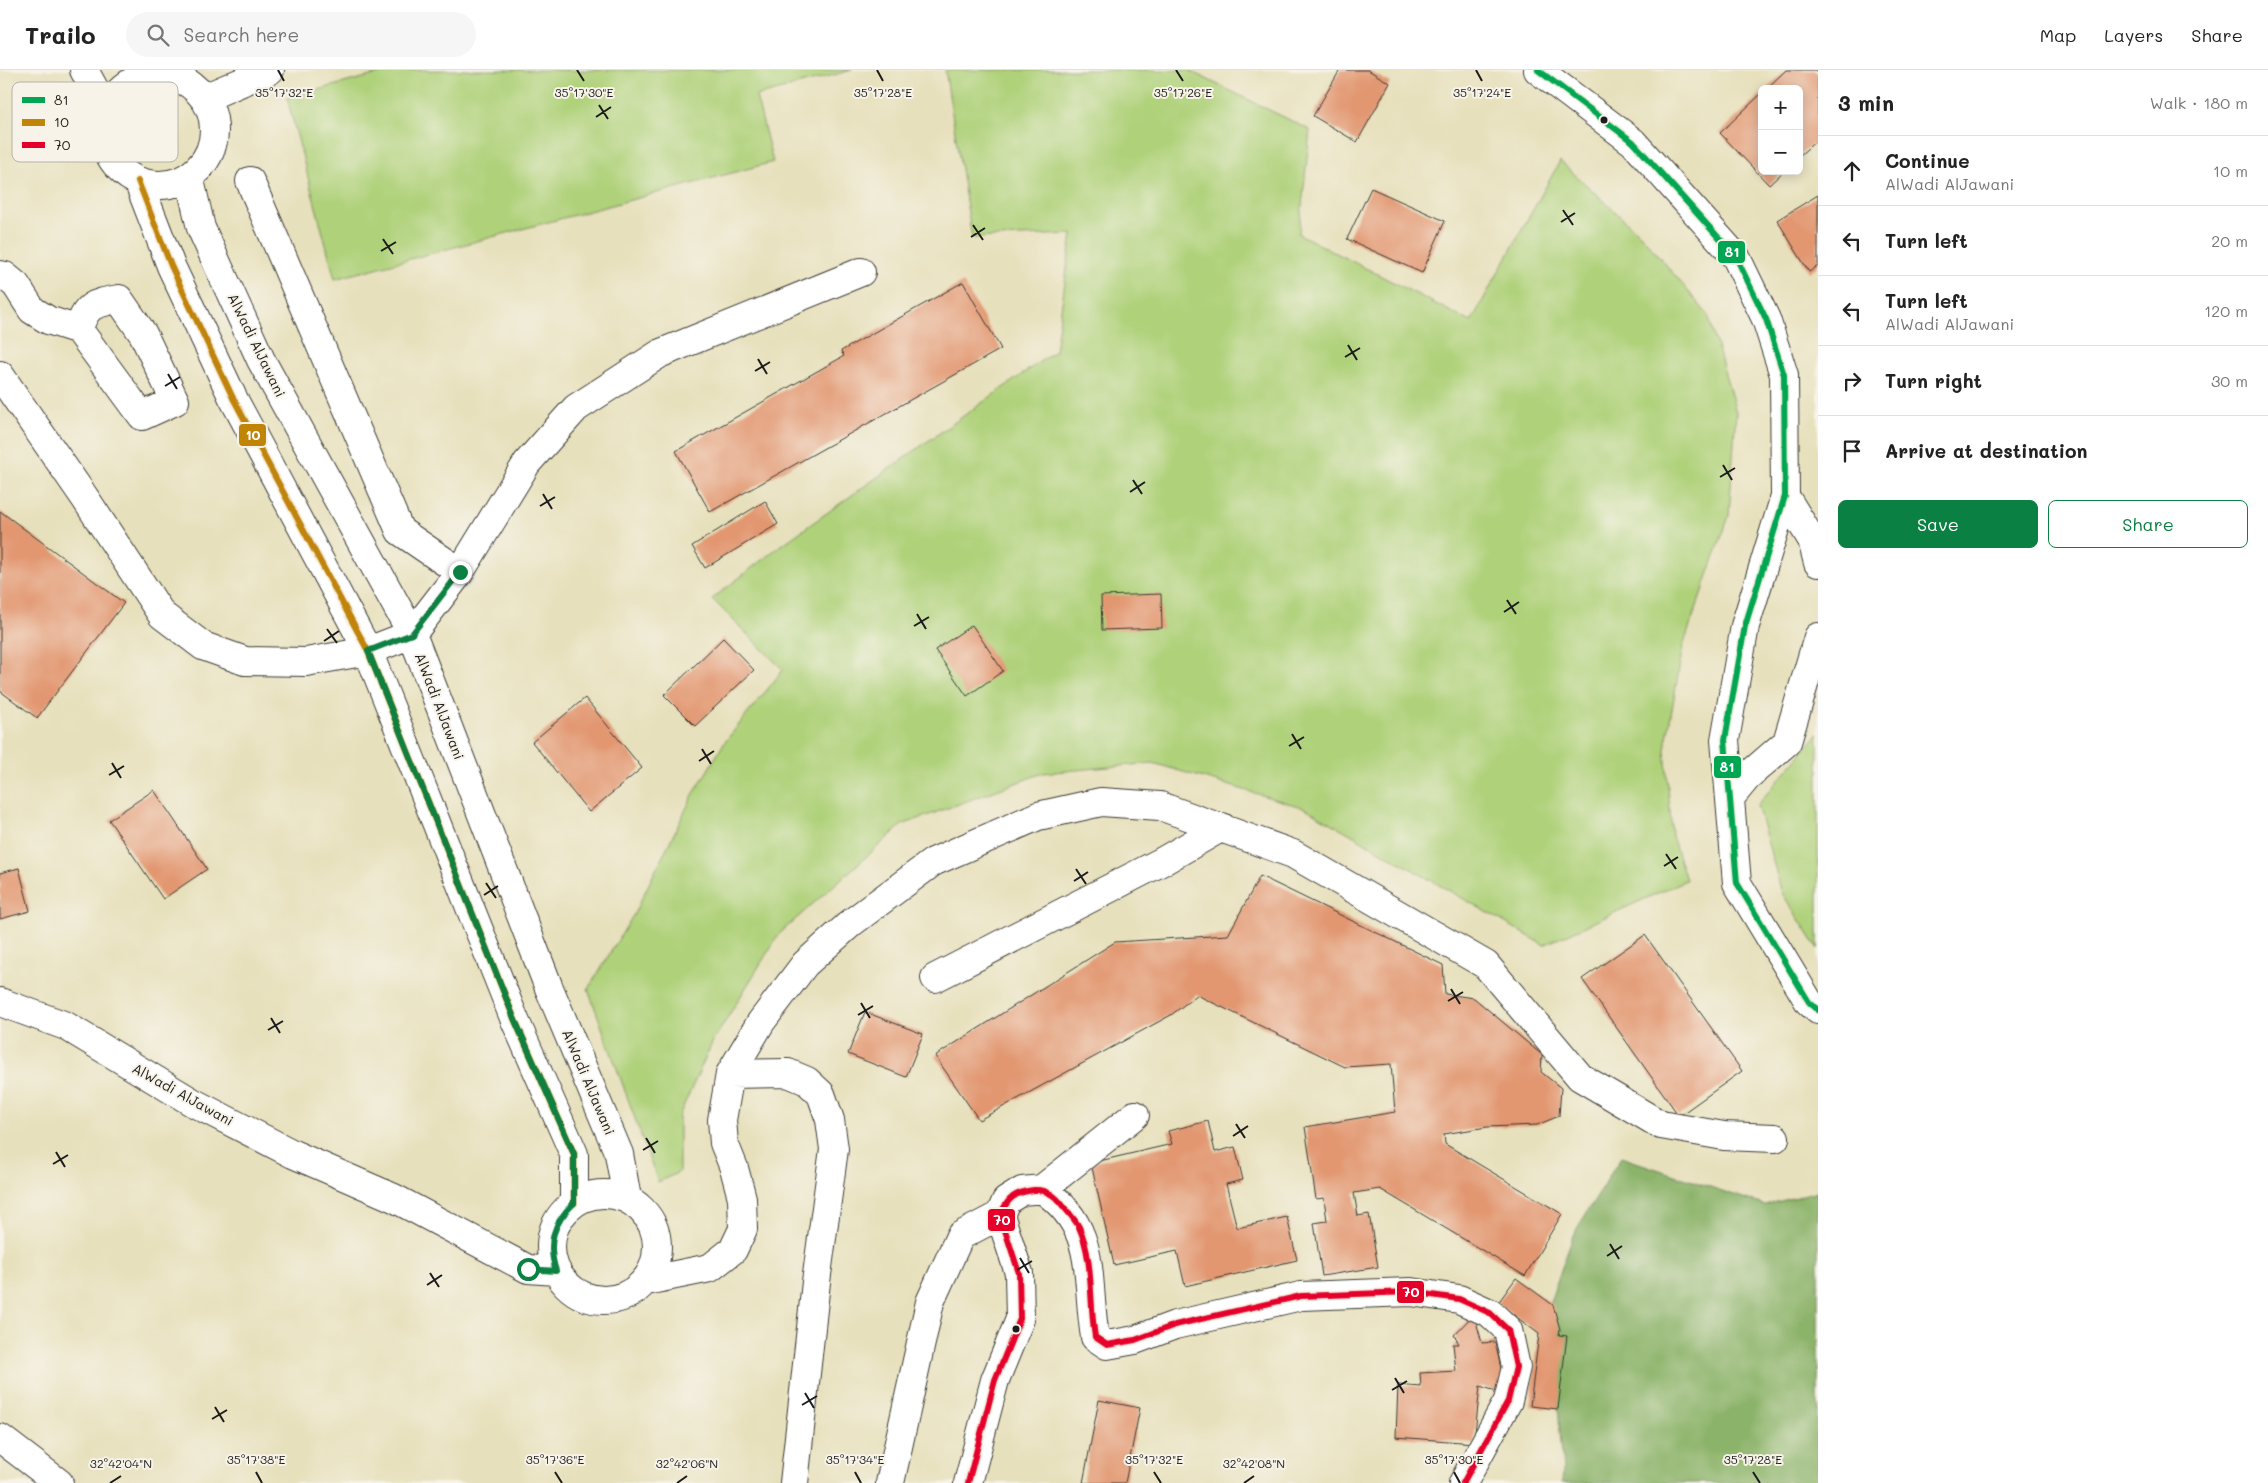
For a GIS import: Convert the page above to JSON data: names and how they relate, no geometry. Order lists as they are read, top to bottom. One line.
{"streets":{"street":["AlWadi AlJawani"]},"lines":["transit line 81","transit line 10","transit line 70"],"legend":["81","10","70"],"page":{"header":"Trailo","search":"Search here","nav":["Map","Layers","Share"],"heading":["3 min","Walk · 180 m"],"map_buttons":["+","−"],"list":[["Continue","AlWadi AlJawani","10 m"],["Turn left","20 m"],["Turn left","AlWadi AlJawani","120 m"],["Turn right","30 m"],"Arrive at destination"],"buttons":["Save","Share"]},"coordinates":["35°17'32\"E","35°17'30\"E","35°17'28\"E","35°17'26\"E","35°17'24\"E","35°17'38\"E","35°17'36\"E","35°17'34\"E","32°42'04\"N","32°42'06\"N","32°42'08\"N"]}
